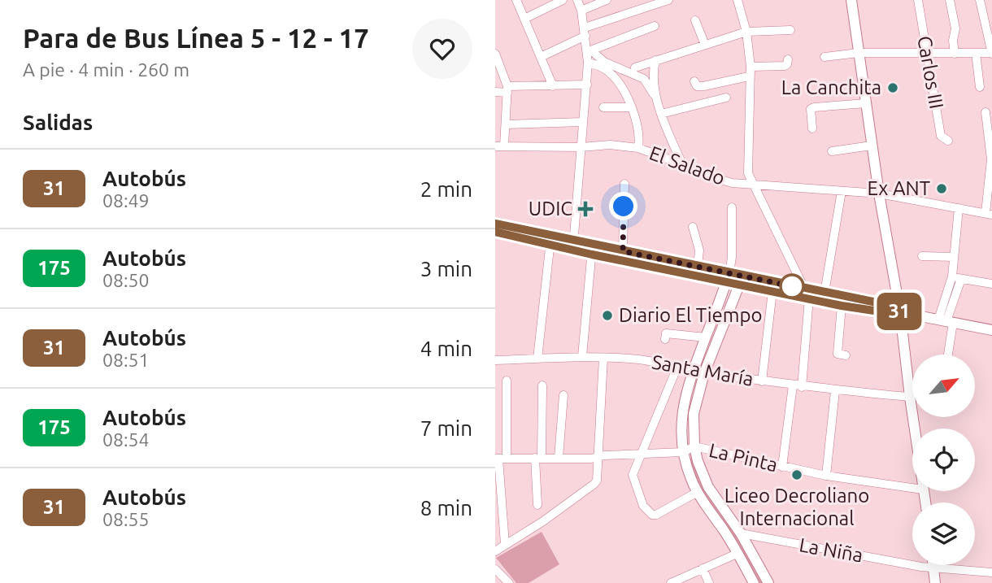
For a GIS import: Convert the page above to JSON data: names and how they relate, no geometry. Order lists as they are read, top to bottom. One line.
{"streets":{"street":["Carlos III","El Salado","Santa María","La Pinta","La Niña"]},"places":{"other":["La Canchita","Ex ANT","Diario El Tiempo","Liceo Decroliano Internacional"],"health":["UDIC"]},"lines":["bus line 31"],"north":"top right","page":{"heading":[["Para de Bus Línea 5 - 12 - 17","A pie · 4 min · 260 m"],"Salidas"],"on_map":"31","list":[{"mark":"31","name":"Autobús","note":"08:49","value":"2 min"},{"mark":"175","name":"Autobús","note":"08:50","value":"3 min"},{"mark":"31","name":"Autobús","note":"08:51","value":"4 min"},{"mark":"175","name":"Autobús","note":"08:54","value":"7 min"},{"mark":"31","name":"Autobús","note":"08:55","value":"8 min"}]}}
